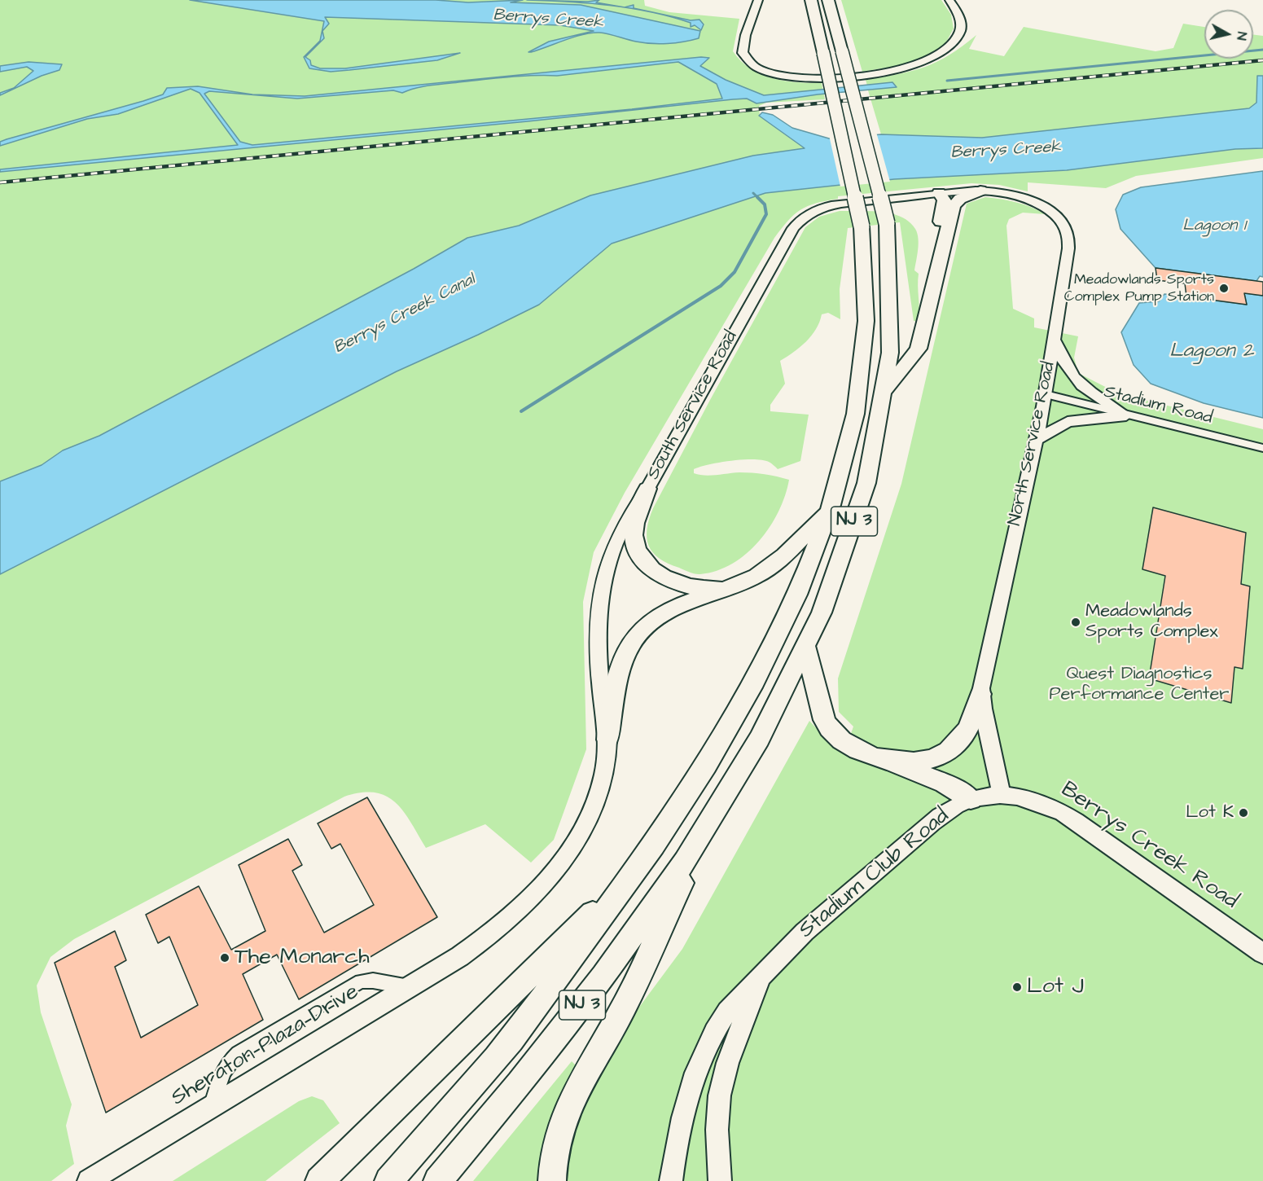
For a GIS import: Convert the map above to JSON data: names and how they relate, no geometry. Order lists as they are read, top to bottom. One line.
{"streets":{"highway":["NJ 3"],"street":["South Service Road","Stadium Road","North Service Road","Berrys Creek Road","Stadium Club Road","Sheraton Plaza Drive"]},"crossings":[["South Service Road","North Service Road"],["South Service Road","Sheraton Plaza Drive"],["Stadium Road","North Service Road"],["North Service Road","Berrys Creek Road"],["North Service Road","Stadium Club Road"],["Berrys Creek Road","Stadium Club Road"]],"water":["Berrys Creek","Lagoon 1","Berrys Creek Canal","Lagoon 2"],"parks":["Quest Diagnostics Performance Center"],"places":["Meadowlands Sports Complex Pump Station","Meadowlands Sports Complex","Lot K","The Monarch","Lot J"],"north":"right"}
